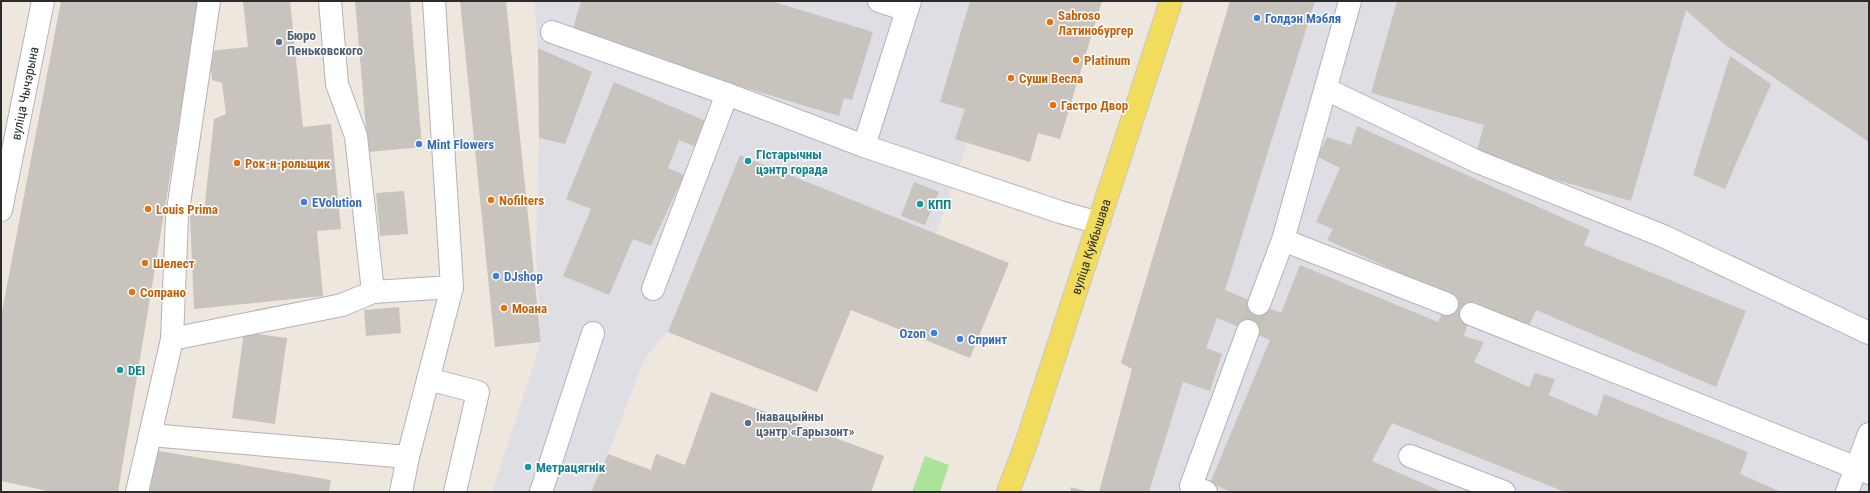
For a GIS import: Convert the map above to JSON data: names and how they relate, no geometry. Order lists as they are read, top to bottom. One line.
{"streets":{"main road":["вуліца Куйбышава"],"street":["вуліца Чычэрына"]},"places":["Голдэн Мэбля","Sabroso Латинобургер","Бюро Пеньковского","Platinum","Суши Весла","Гастро Двор","Mint Flowers","Гістарычны цэнтр горада","Рок-н-рольщик","Nofilters","EVolution","КПП","Louis Prima","Шелест","DJshop","Сопрано","Моана","Ozon","Спринт","DEI","Інавацыйны цэнтр «Гарызонт»","Метрацягнік"]}
